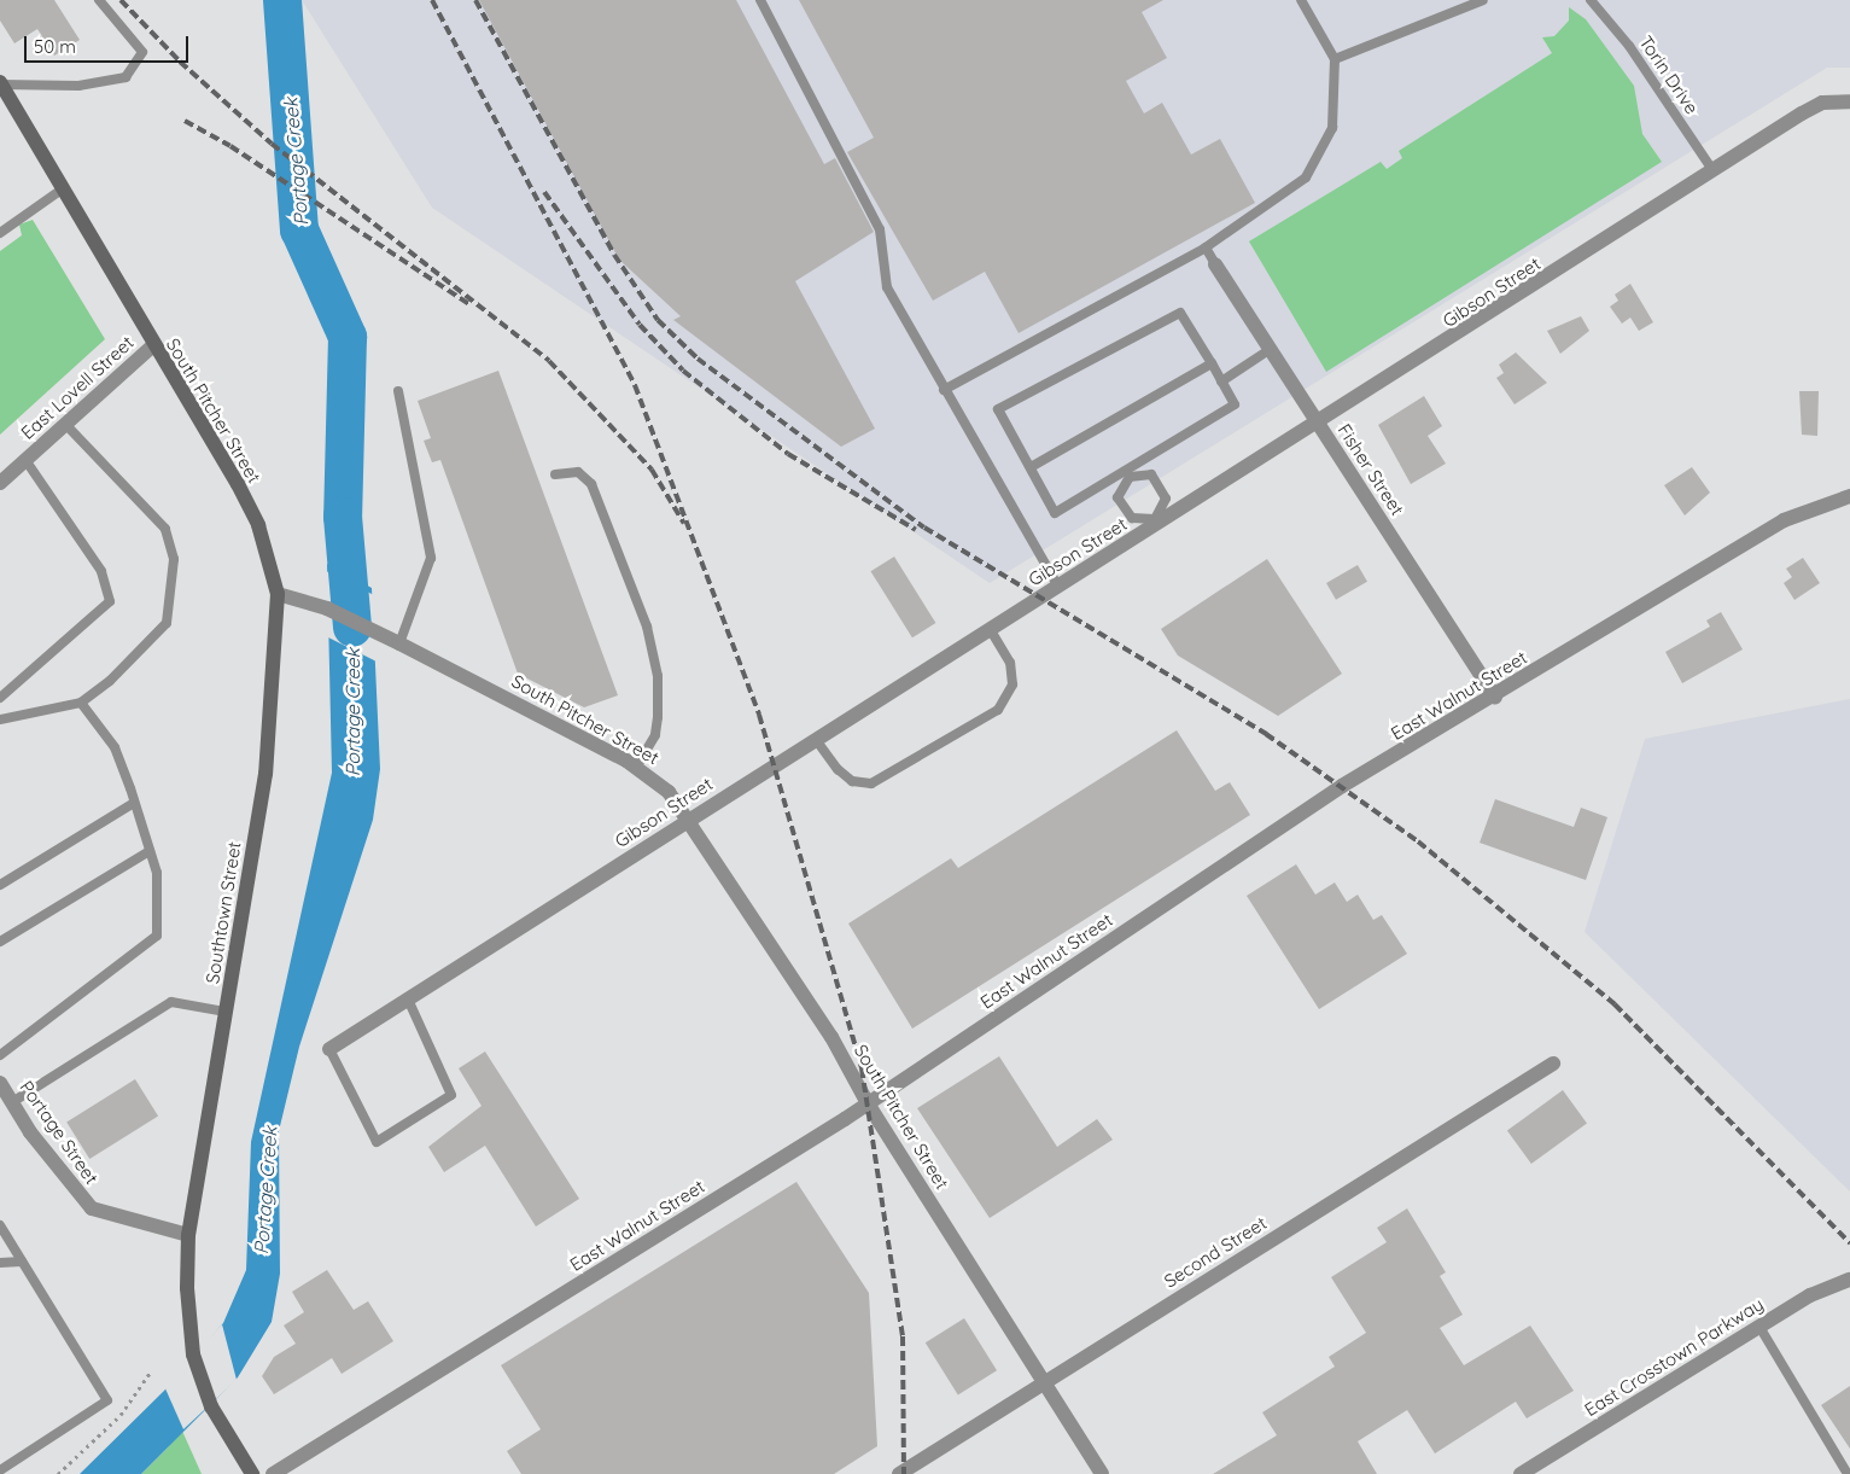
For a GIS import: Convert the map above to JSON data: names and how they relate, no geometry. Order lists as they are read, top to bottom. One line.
{"streets":{"main road":["South Pitcher Street","Southtown Street"],"street":["Gibson Street","East Lovell Street","Fisher Street","East Walnut Street","Portage Street","Second Street","East Crosstown Parkway"],"lane":["Torin Drive"]},"crossings":[["Torin Drive","Gibson Street"],["Gibson Street","South Pitcher Street"],["Gibson Street","Fisher Street"],["East Lovell Street","South Pitcher Street"],["South Pitcher Street","East Walnut Street"],["South Pitcher Street","Southtown Street"],["South Pitcher Street","Second Street"],["Fisher Street","East Walnut Street"],["Southtown Street","Portage Street"]],"water":["Portage Creek"],"scale_bar":"50 m"}
